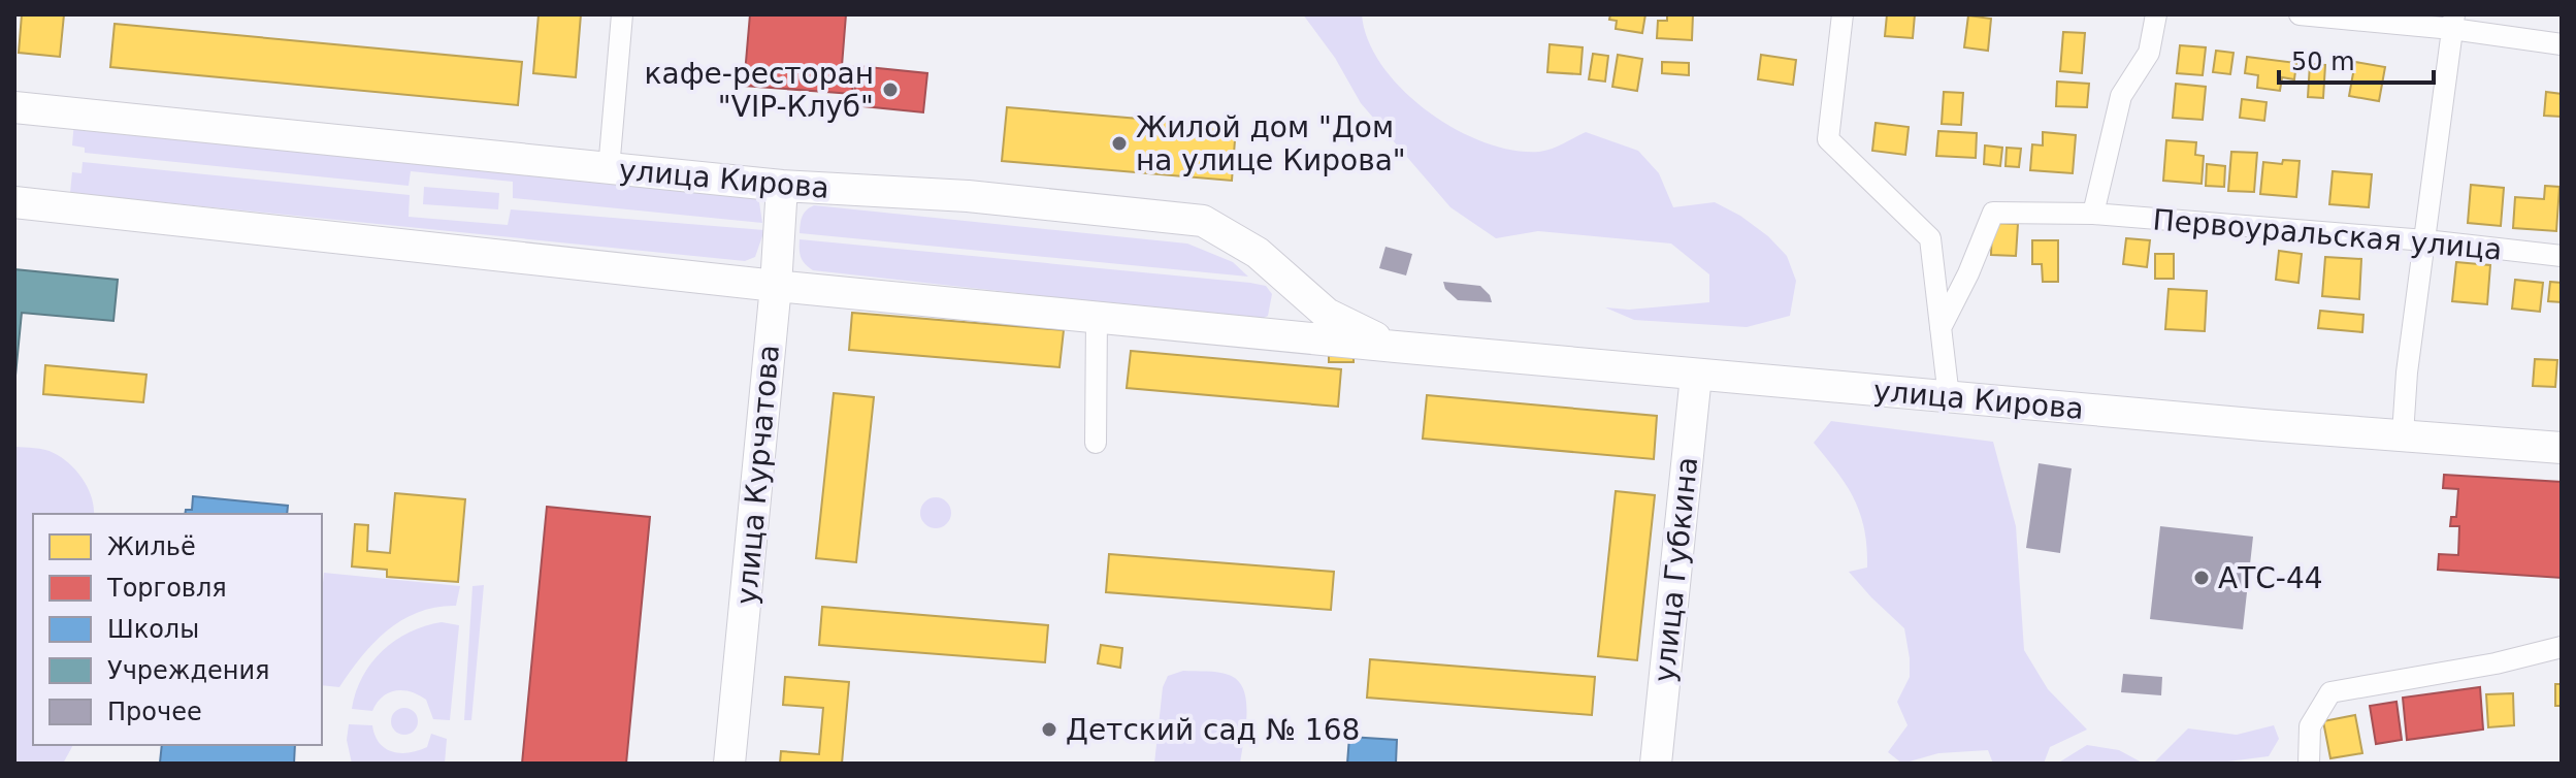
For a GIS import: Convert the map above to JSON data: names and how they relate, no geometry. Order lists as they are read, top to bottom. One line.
{"streets":{"main road":["улица Кирова","улица Курчатова","улица Губкина"],"street":["Первоуральская улица"]},"crossings":[["улица Кирова","улица Курчатова"],["улица Кирова","улица Губкина"]],"places":["кафе-ресторан \"VIP-Клуб\"","Жилой дом \"Дом на улице Кирова\"","АТС-44","Детский сад № 168"],"legend":["Жильё","Торговля","Школы","Учреждения","Прочее"],"scale_bar":"50 m"}
